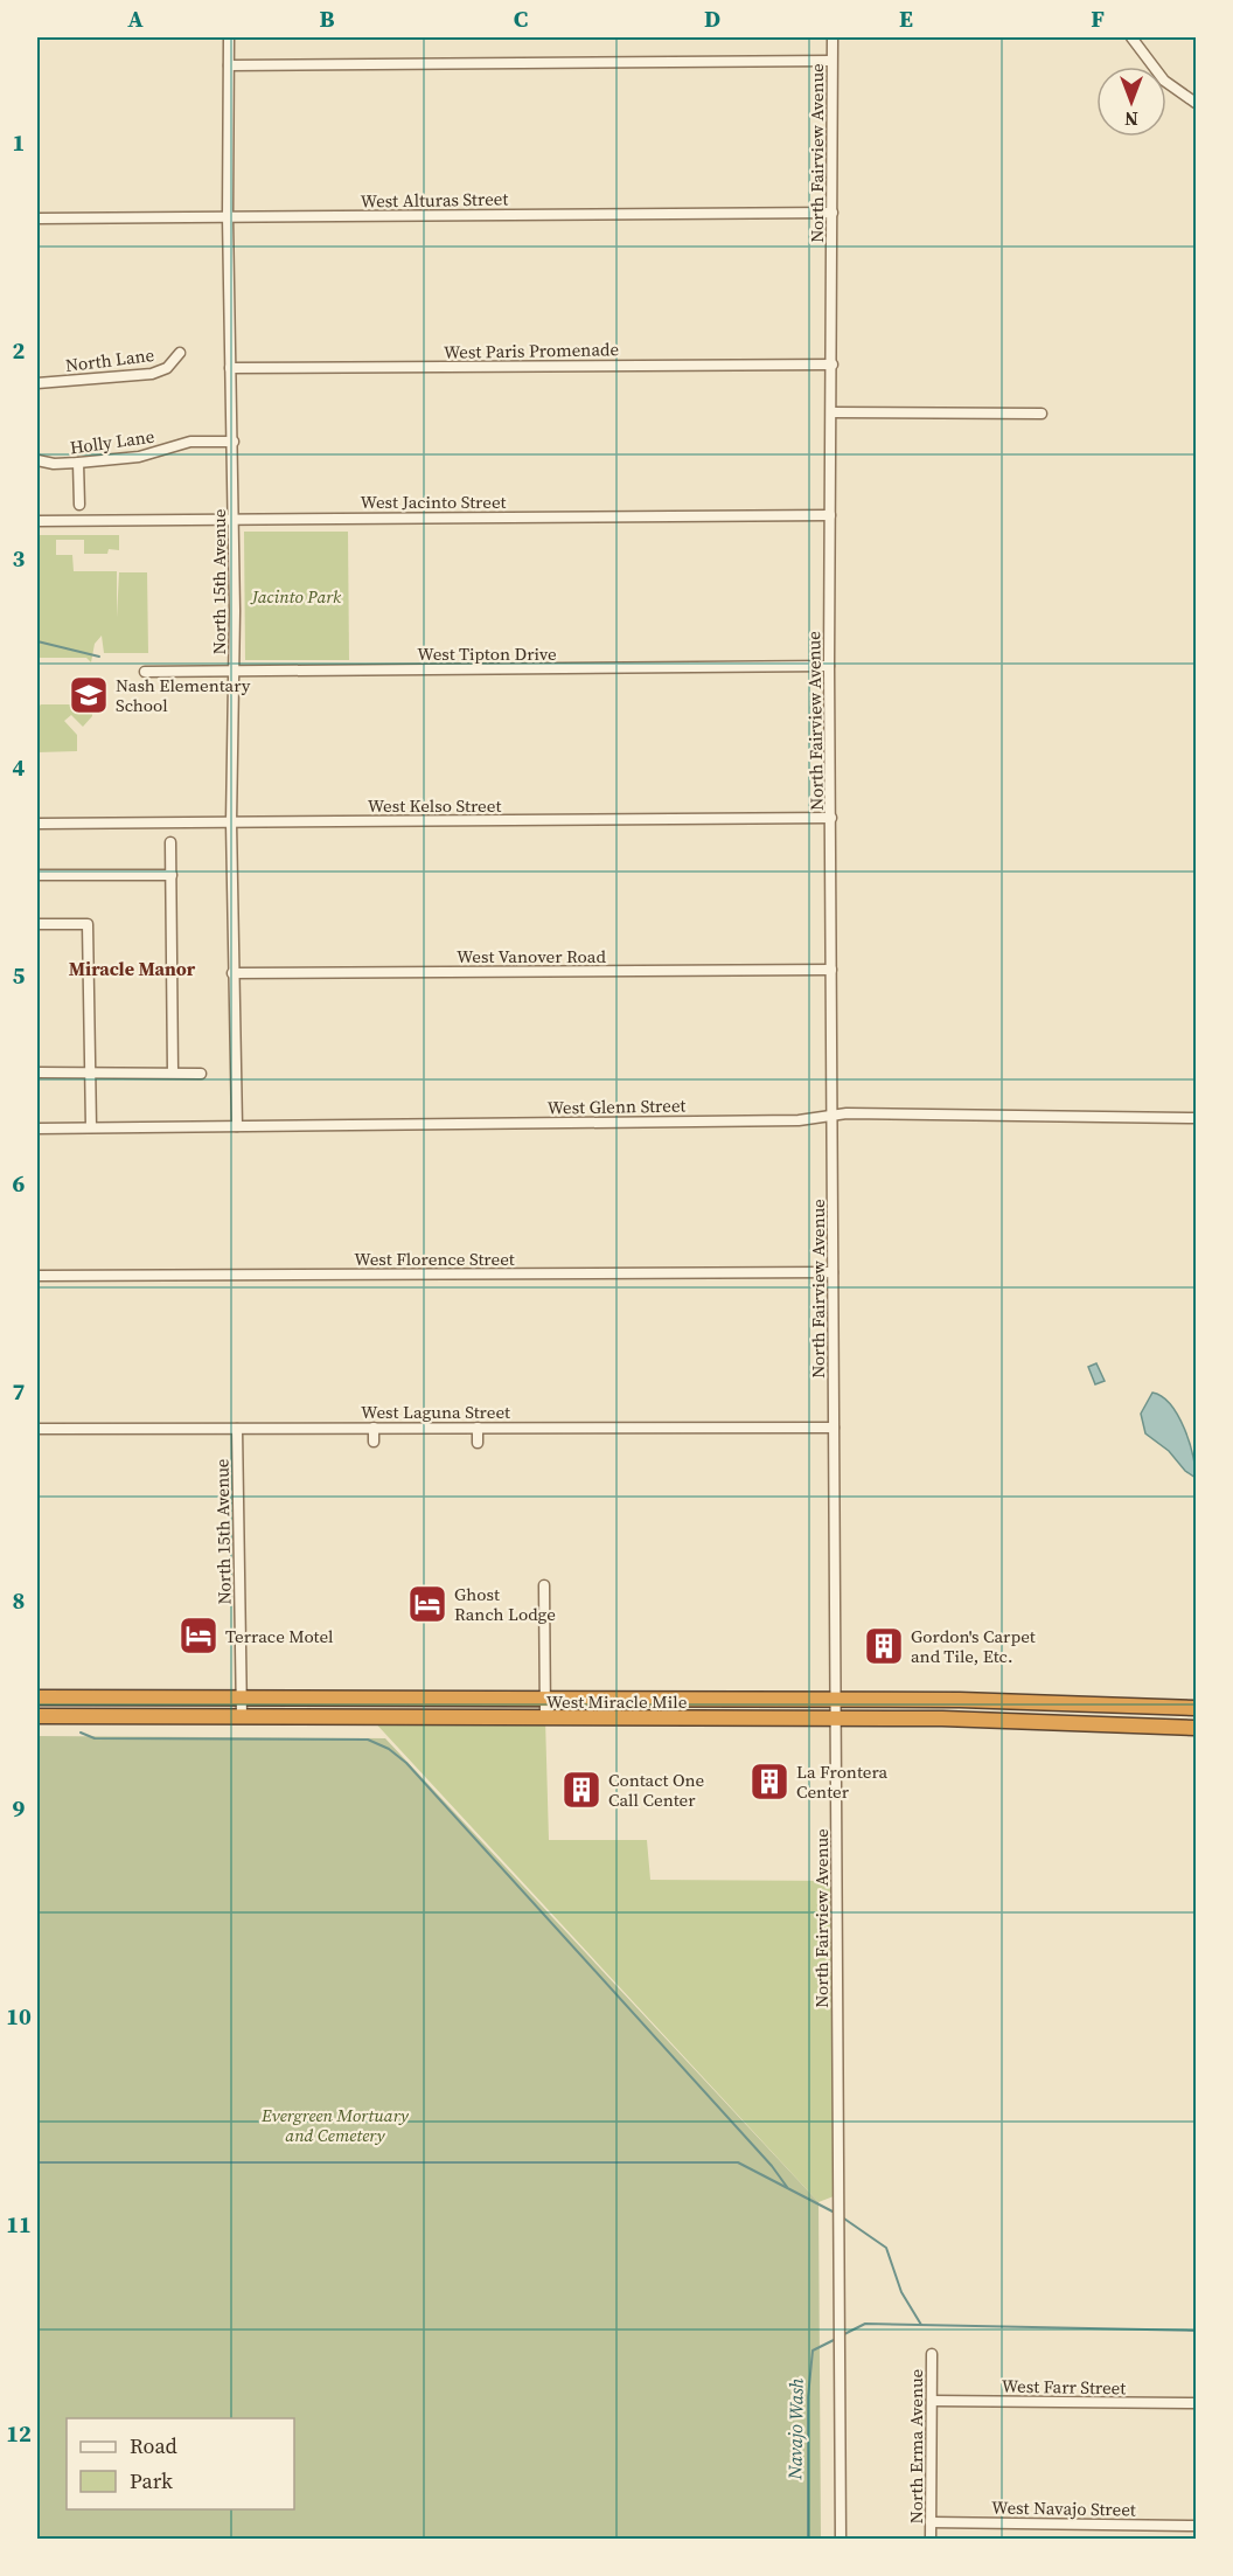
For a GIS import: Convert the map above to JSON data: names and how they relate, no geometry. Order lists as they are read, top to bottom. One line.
{"streets":{"highway":["West Miracle Mile"],"street":["North Fairview Avenue","West Alturas Street","West Paris Promenade","North Lane","Holly Lane","West Jacinto Street","North 15th Avenue","West Tipton Drive","West Kelso Street","West Vanover Road","West Glenn Street","West Florence Street","West Laguna Street","West Farr Street","North Erma Avenue","West Navajo Street"]},"crossings":[["North Fairview Avenue","West Alturas Street"],["North Fairview Avenue","West Paris Promenade"],["North Fairview Avenue","West Jacinto Street"],["North Fairview Avenue","West Tipton Drive"],["North Fairview Avenue","West Kelso Street"],["North Fairview Avenue","West Vanover Road"],["North Fairview Avenue","West Glenn Street"],["North Fairview Avenue","West Florence Street"],["North Fairview Avenue","West Laguna Street"],["North Fairview Avenue","West Miracle Mile"],["West Alturas Street","North 15th Avenue"],["West Paris Promenade","North 15th Avenue"],["Holly Lane","North 15th Avenue"],["West Jacinto Street","North 15th Avenue"],["North 15th Avenue","West Tipton Drive"],["North 15th Avenue","West Kelso Street"],["North 15th Avenue","West Vanover Road"],["North 15th Avenue","West Glenn Street"],["North 15th Avenue","West Laguna Street"],["North 15th Avenue","West Miracle Mile"],["West Farr Street","North Erma Avenue"],["North Erma Avenue","West Navajo Street"]],"districts":["Miracle Manor"],"water":["Navajo Wash"],"parks":["Jacinto Park","Evergreen Mortuary and Cemetery"],"places":{"school or university":["Nash Elementary School"],"hotel":["Ghost Ranch Lodge","Terrace Motel"],"building":["Gordon's Carpet and Tile, Etc.","La Frontera Center","Contact One Call Center"]},"legend":["Road","Park"],"north":"bottom","grid":{"columns":["A","B","C","D","E","F"],"rows":["1","2","3","4","5","6","7","8","9","10","11","12"]}}
